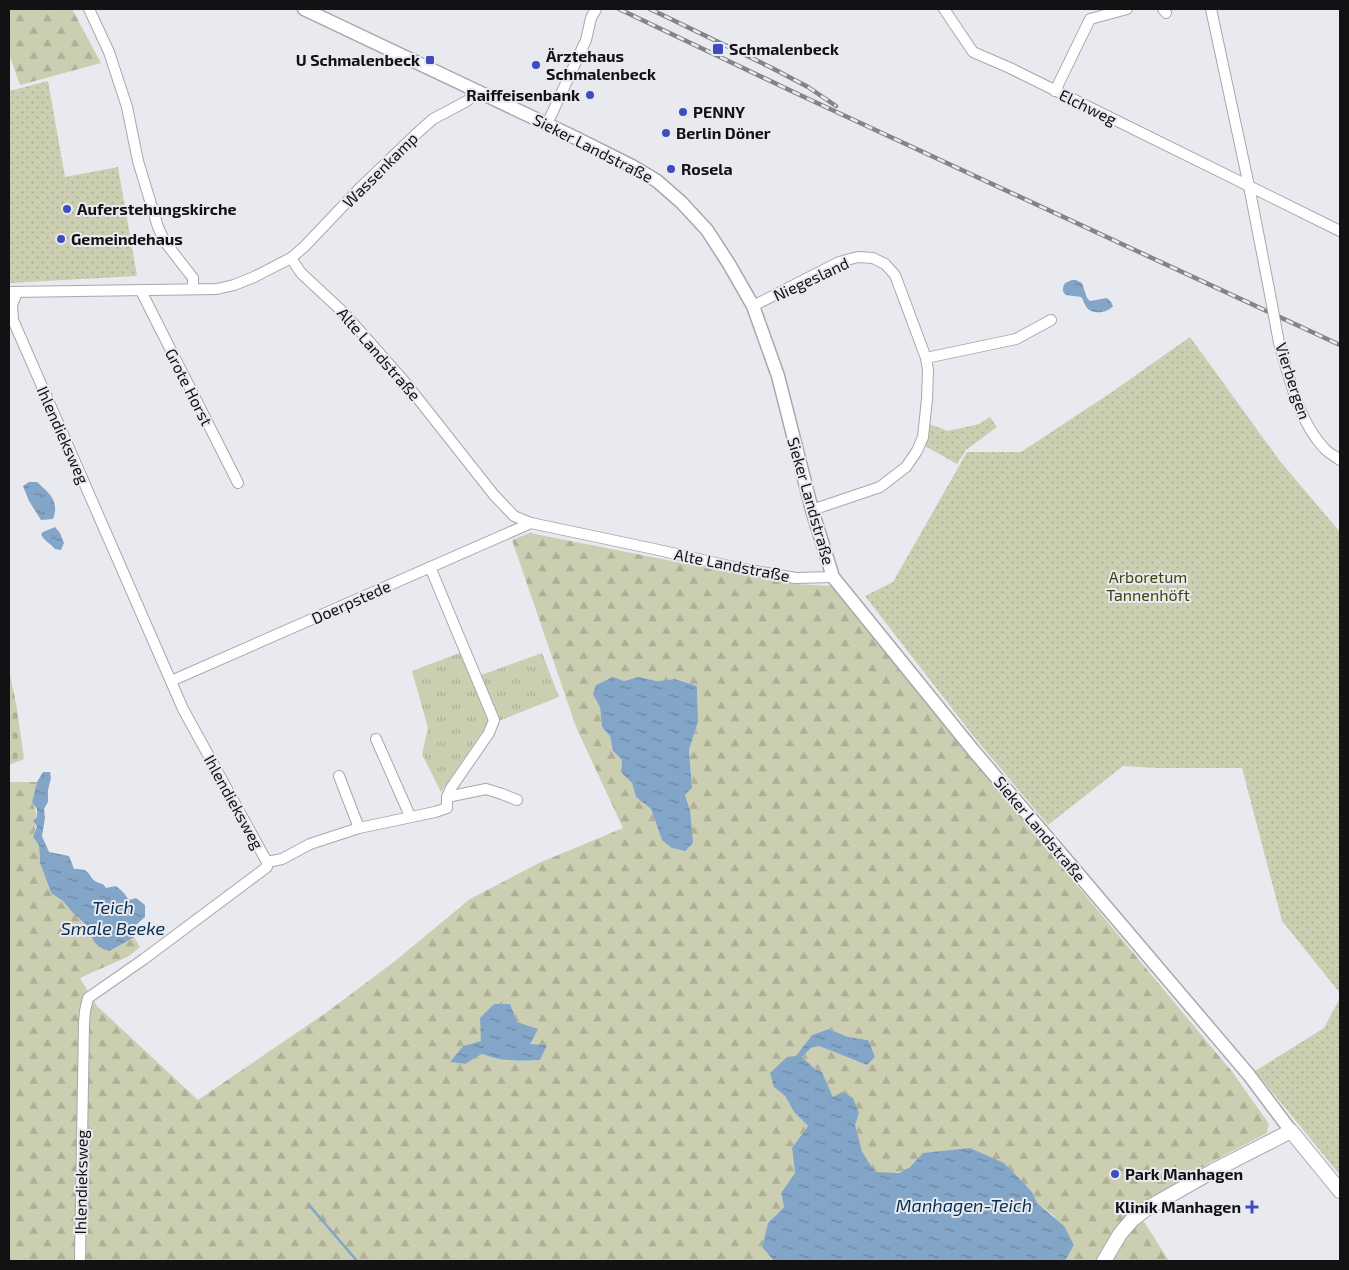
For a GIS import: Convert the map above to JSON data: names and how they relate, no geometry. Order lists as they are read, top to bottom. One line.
{"streets":{"main road":["Sieker Landstraße"],"street":["Elchweg","Wassenkamp","Niegesland","Alte Landstraße","Vierbergen","Grote Horst","Ihlendieksweg","Doerpstede"]},"crossings":[["Elchweg","Vierbergen"],["Sieker Landstraße","Wassenkamp"],["Sieker Landstraße","Niegesland"],["Sieker Landstraße","Alte Landstraße"],["Wassenkamp","Alte Landstraße"],["Alte Landstraße","Doerpstede"],["Ihlendieksweg","Doerpstede"]],"water":["Teich Smale Beeke","Manhagen-Teich"],"parks":["Arboretum Tannenhöft"],"places":{"transit":["Schmalenbeck","U Schmalenbeck"],"other":["Ärztehaus Schmalenbeck","Raiffeisenbank","PENNY","Berlin Döner","Rosela","Auferstehungskirche","Gemeindehaus","Park Manhagen"],"health":["Klinik Manhagen"]}}
